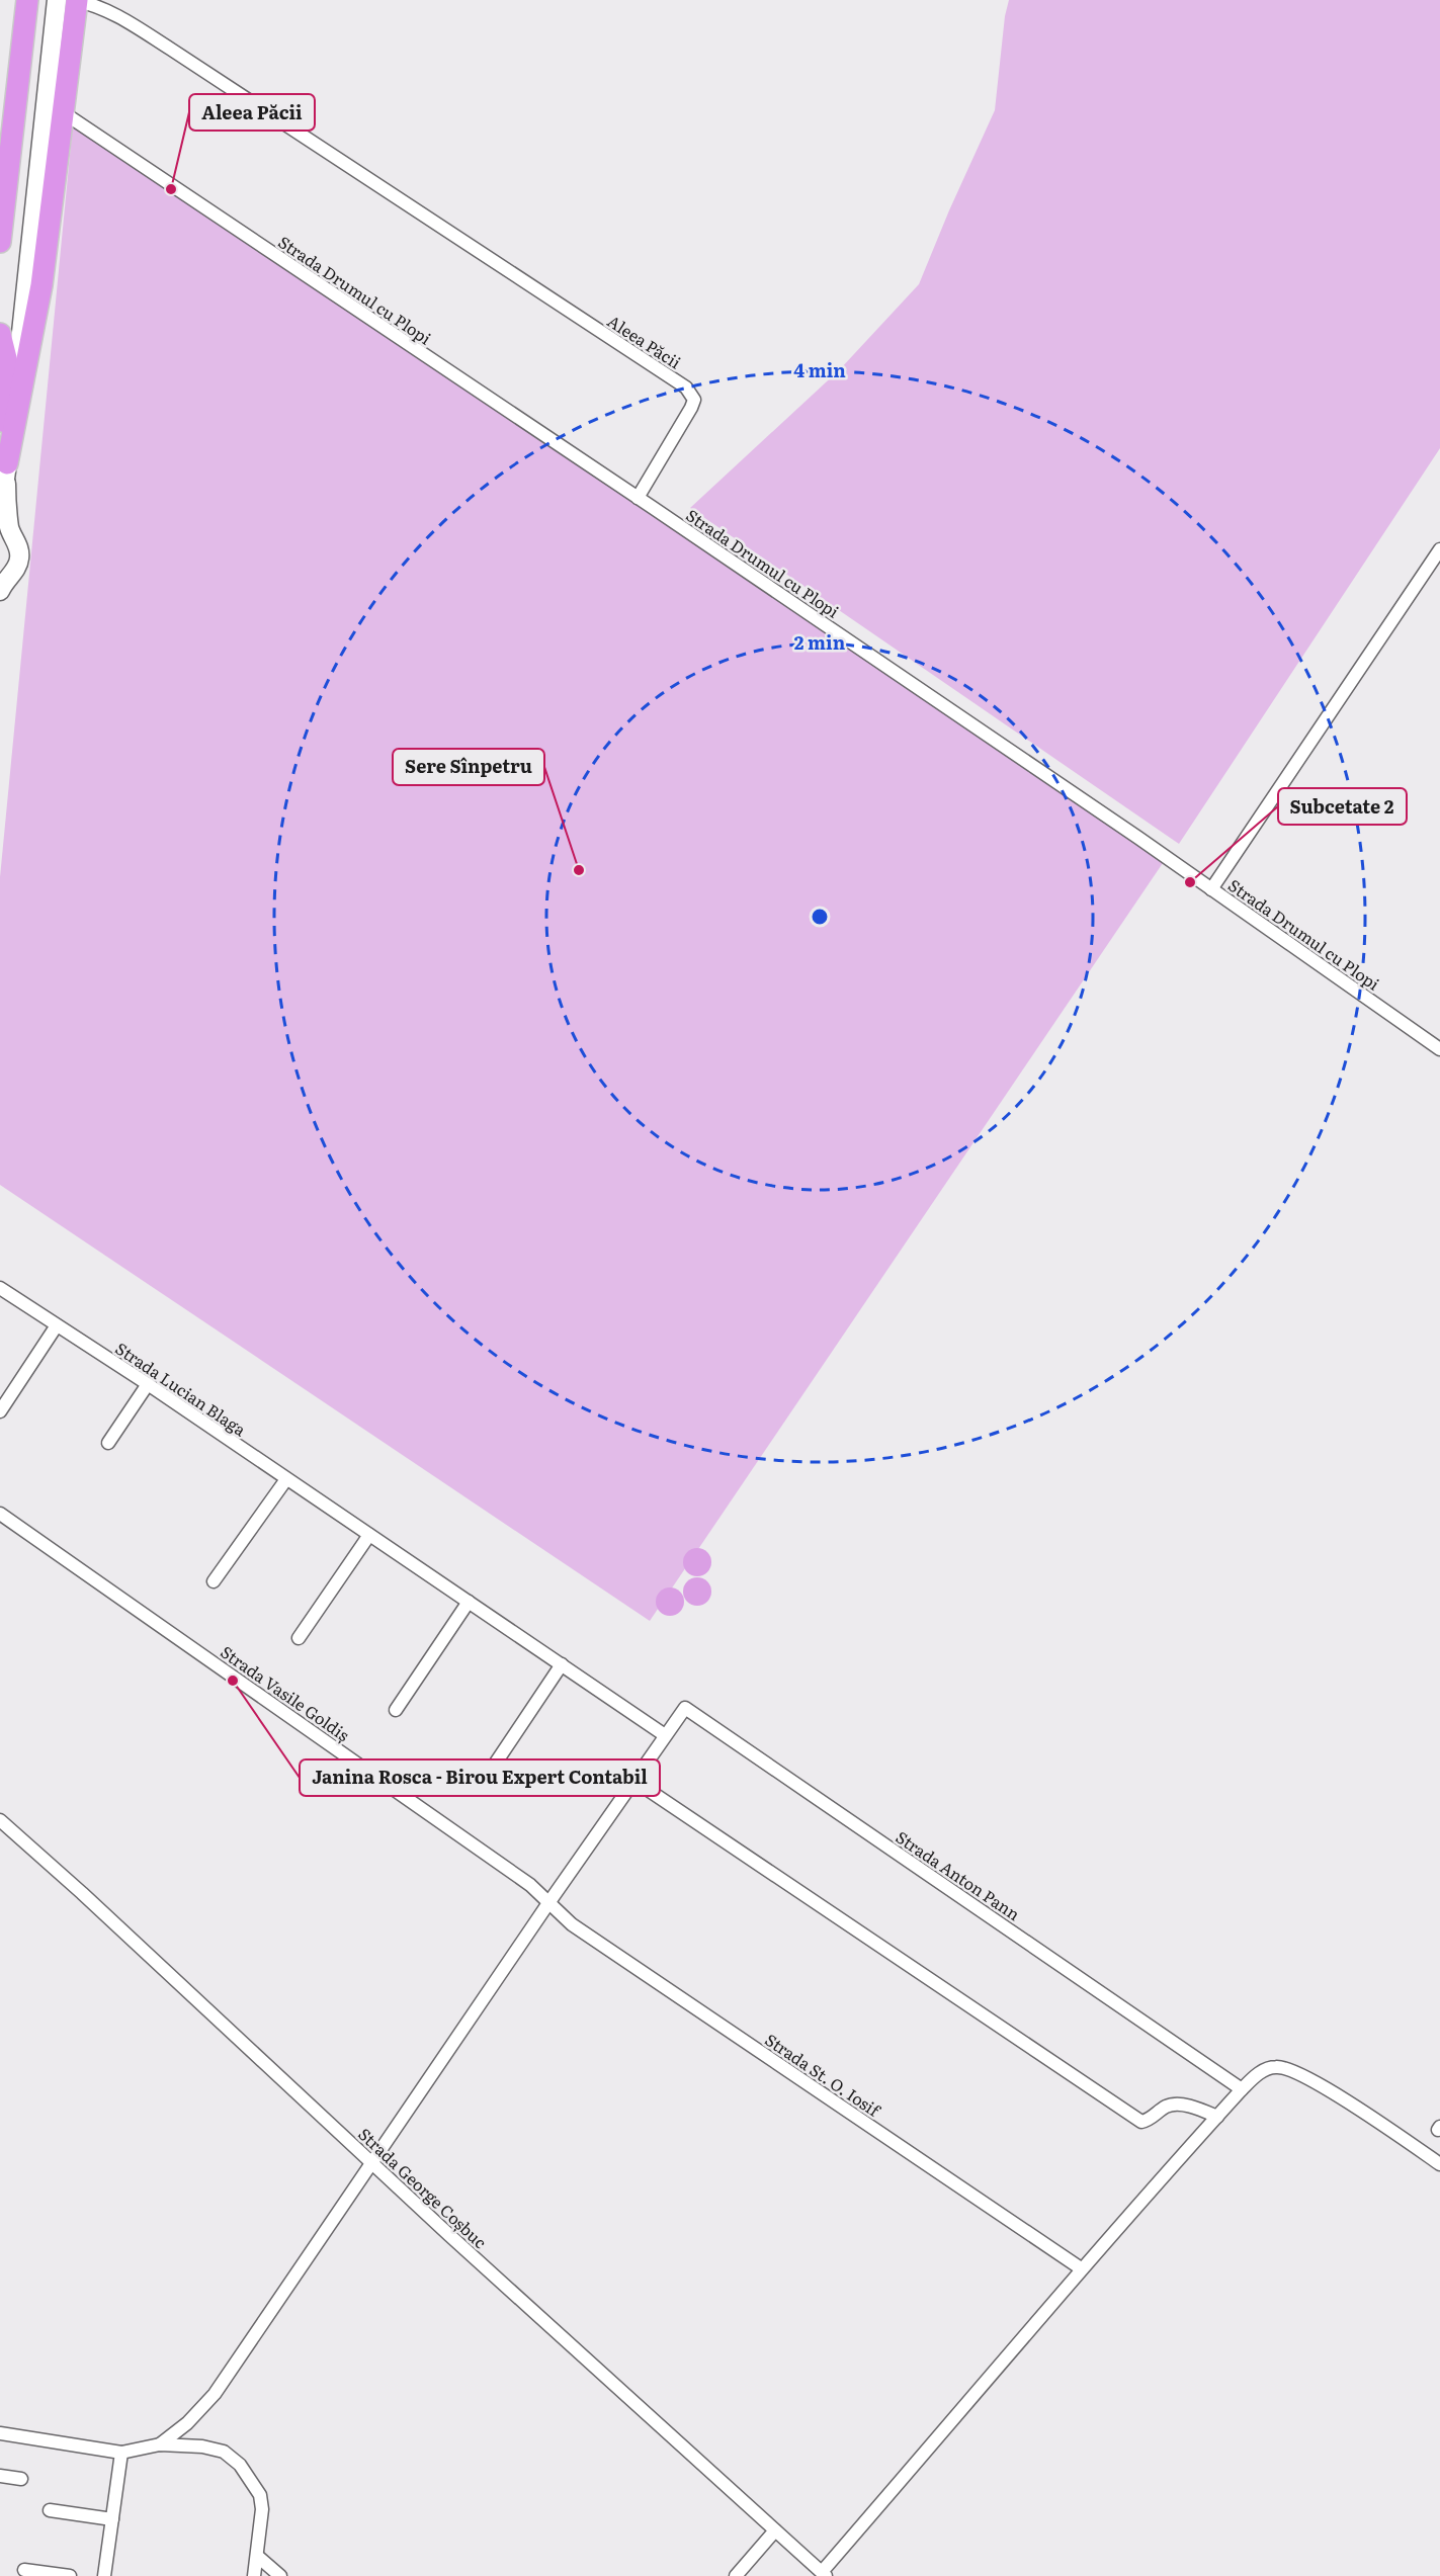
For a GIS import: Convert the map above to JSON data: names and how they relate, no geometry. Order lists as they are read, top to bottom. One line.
{"streets":{"street":["Strada Drumul cu Plopi","Aleea Păcii","Strada Lucian Blaga","Strada Vasile Goldiș","Strada Anton Pann","Strada St. O. Iosif","Strada George Coșbuc"]},"crossings":[["Strada Drumul cu Plopi","Aleea Păcii"],["Strada Lucian Blaga","Strada Anton Pann"],["Strada Vasile Goldiș","Strada St. O. Iosif"]],"places":["Aleea Păcii","Sere Sînpetru","Subcetate 2","Janina Rosca - Birou Expert Contabil"],"rings":["4 min","2 min"]}
